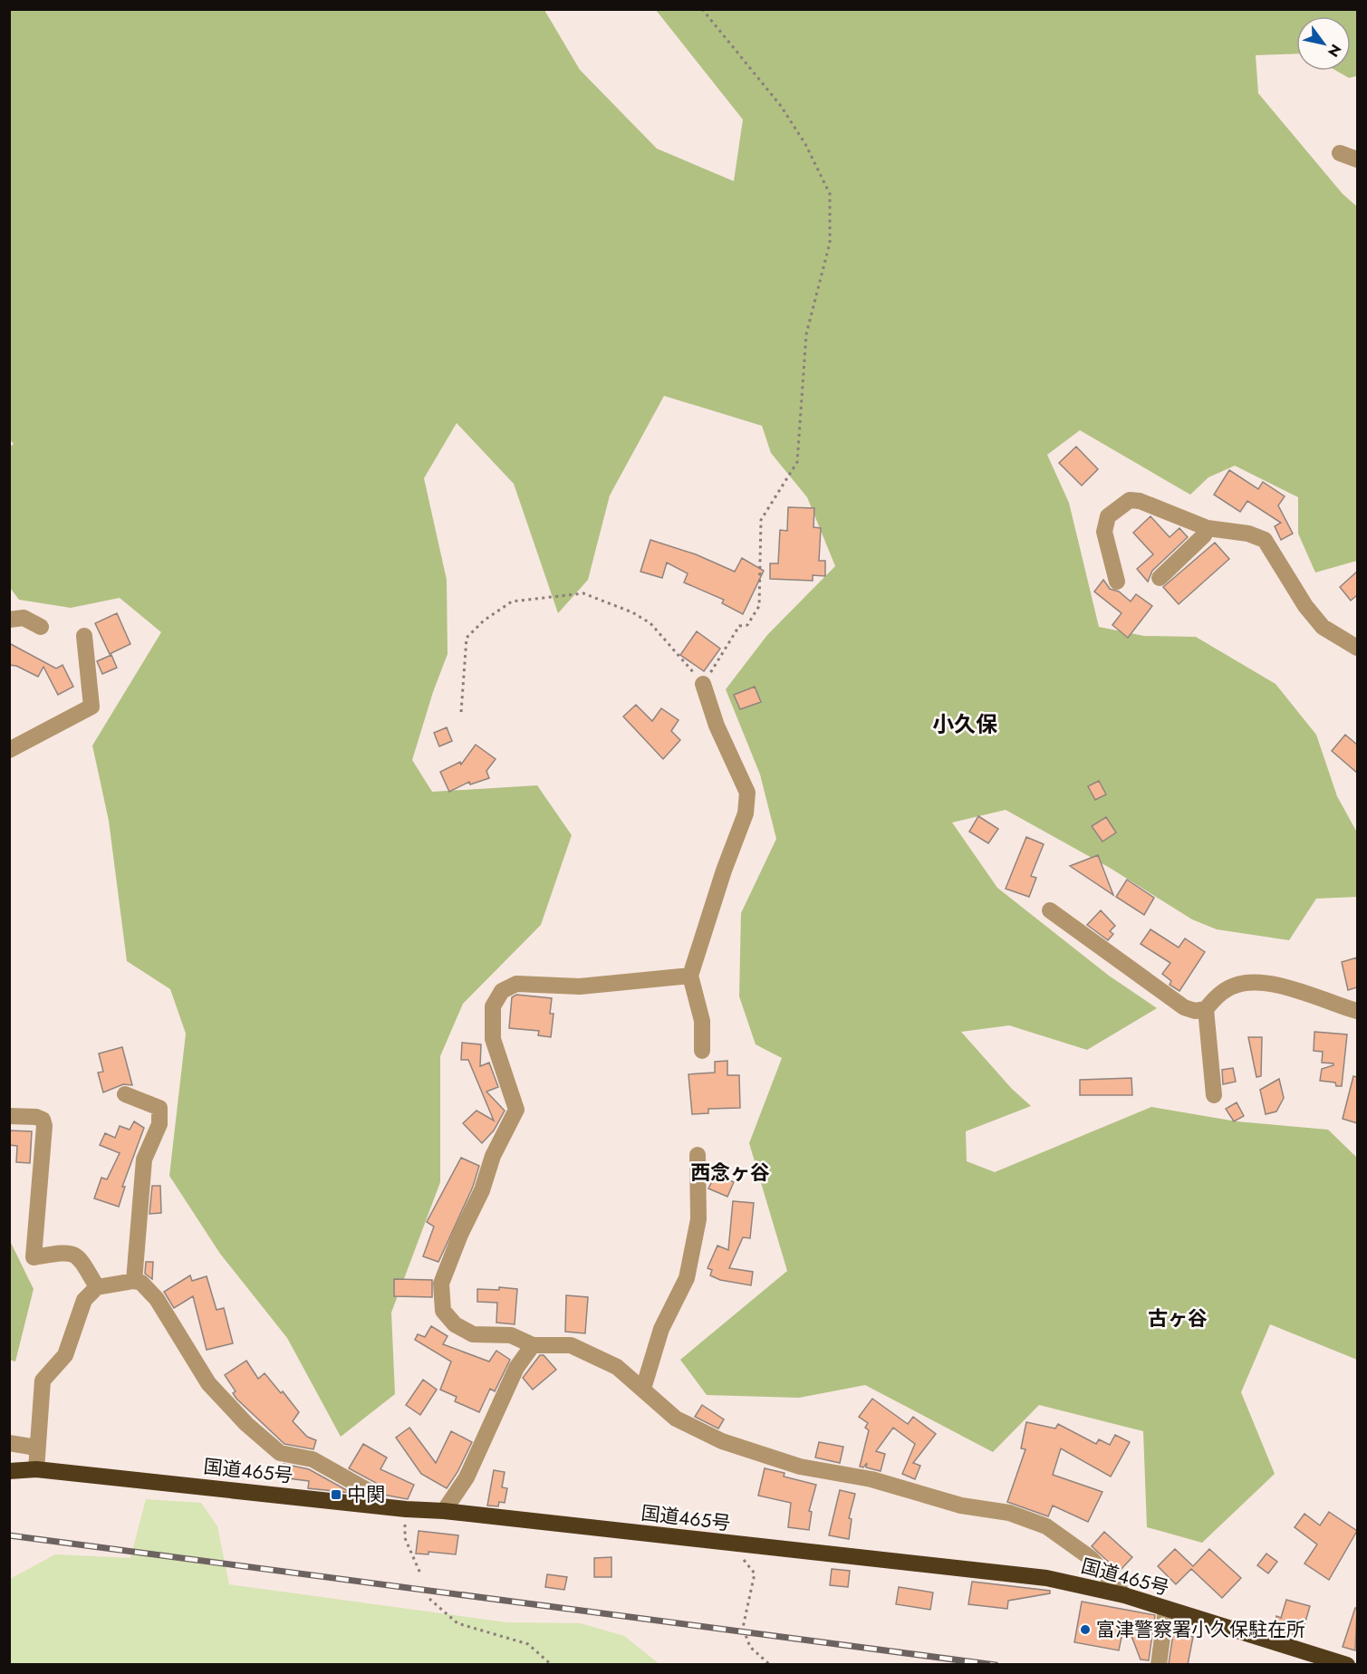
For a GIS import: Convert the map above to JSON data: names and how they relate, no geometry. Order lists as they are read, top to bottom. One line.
{"streets":{"highway":["国道465号"]},"districts":["小久保","西念ヶ谷","古ヶ谷"],"places":{"transit":["中関"],"other":["富津警察署小久保駐在所"]},"north":"bottom right"}
